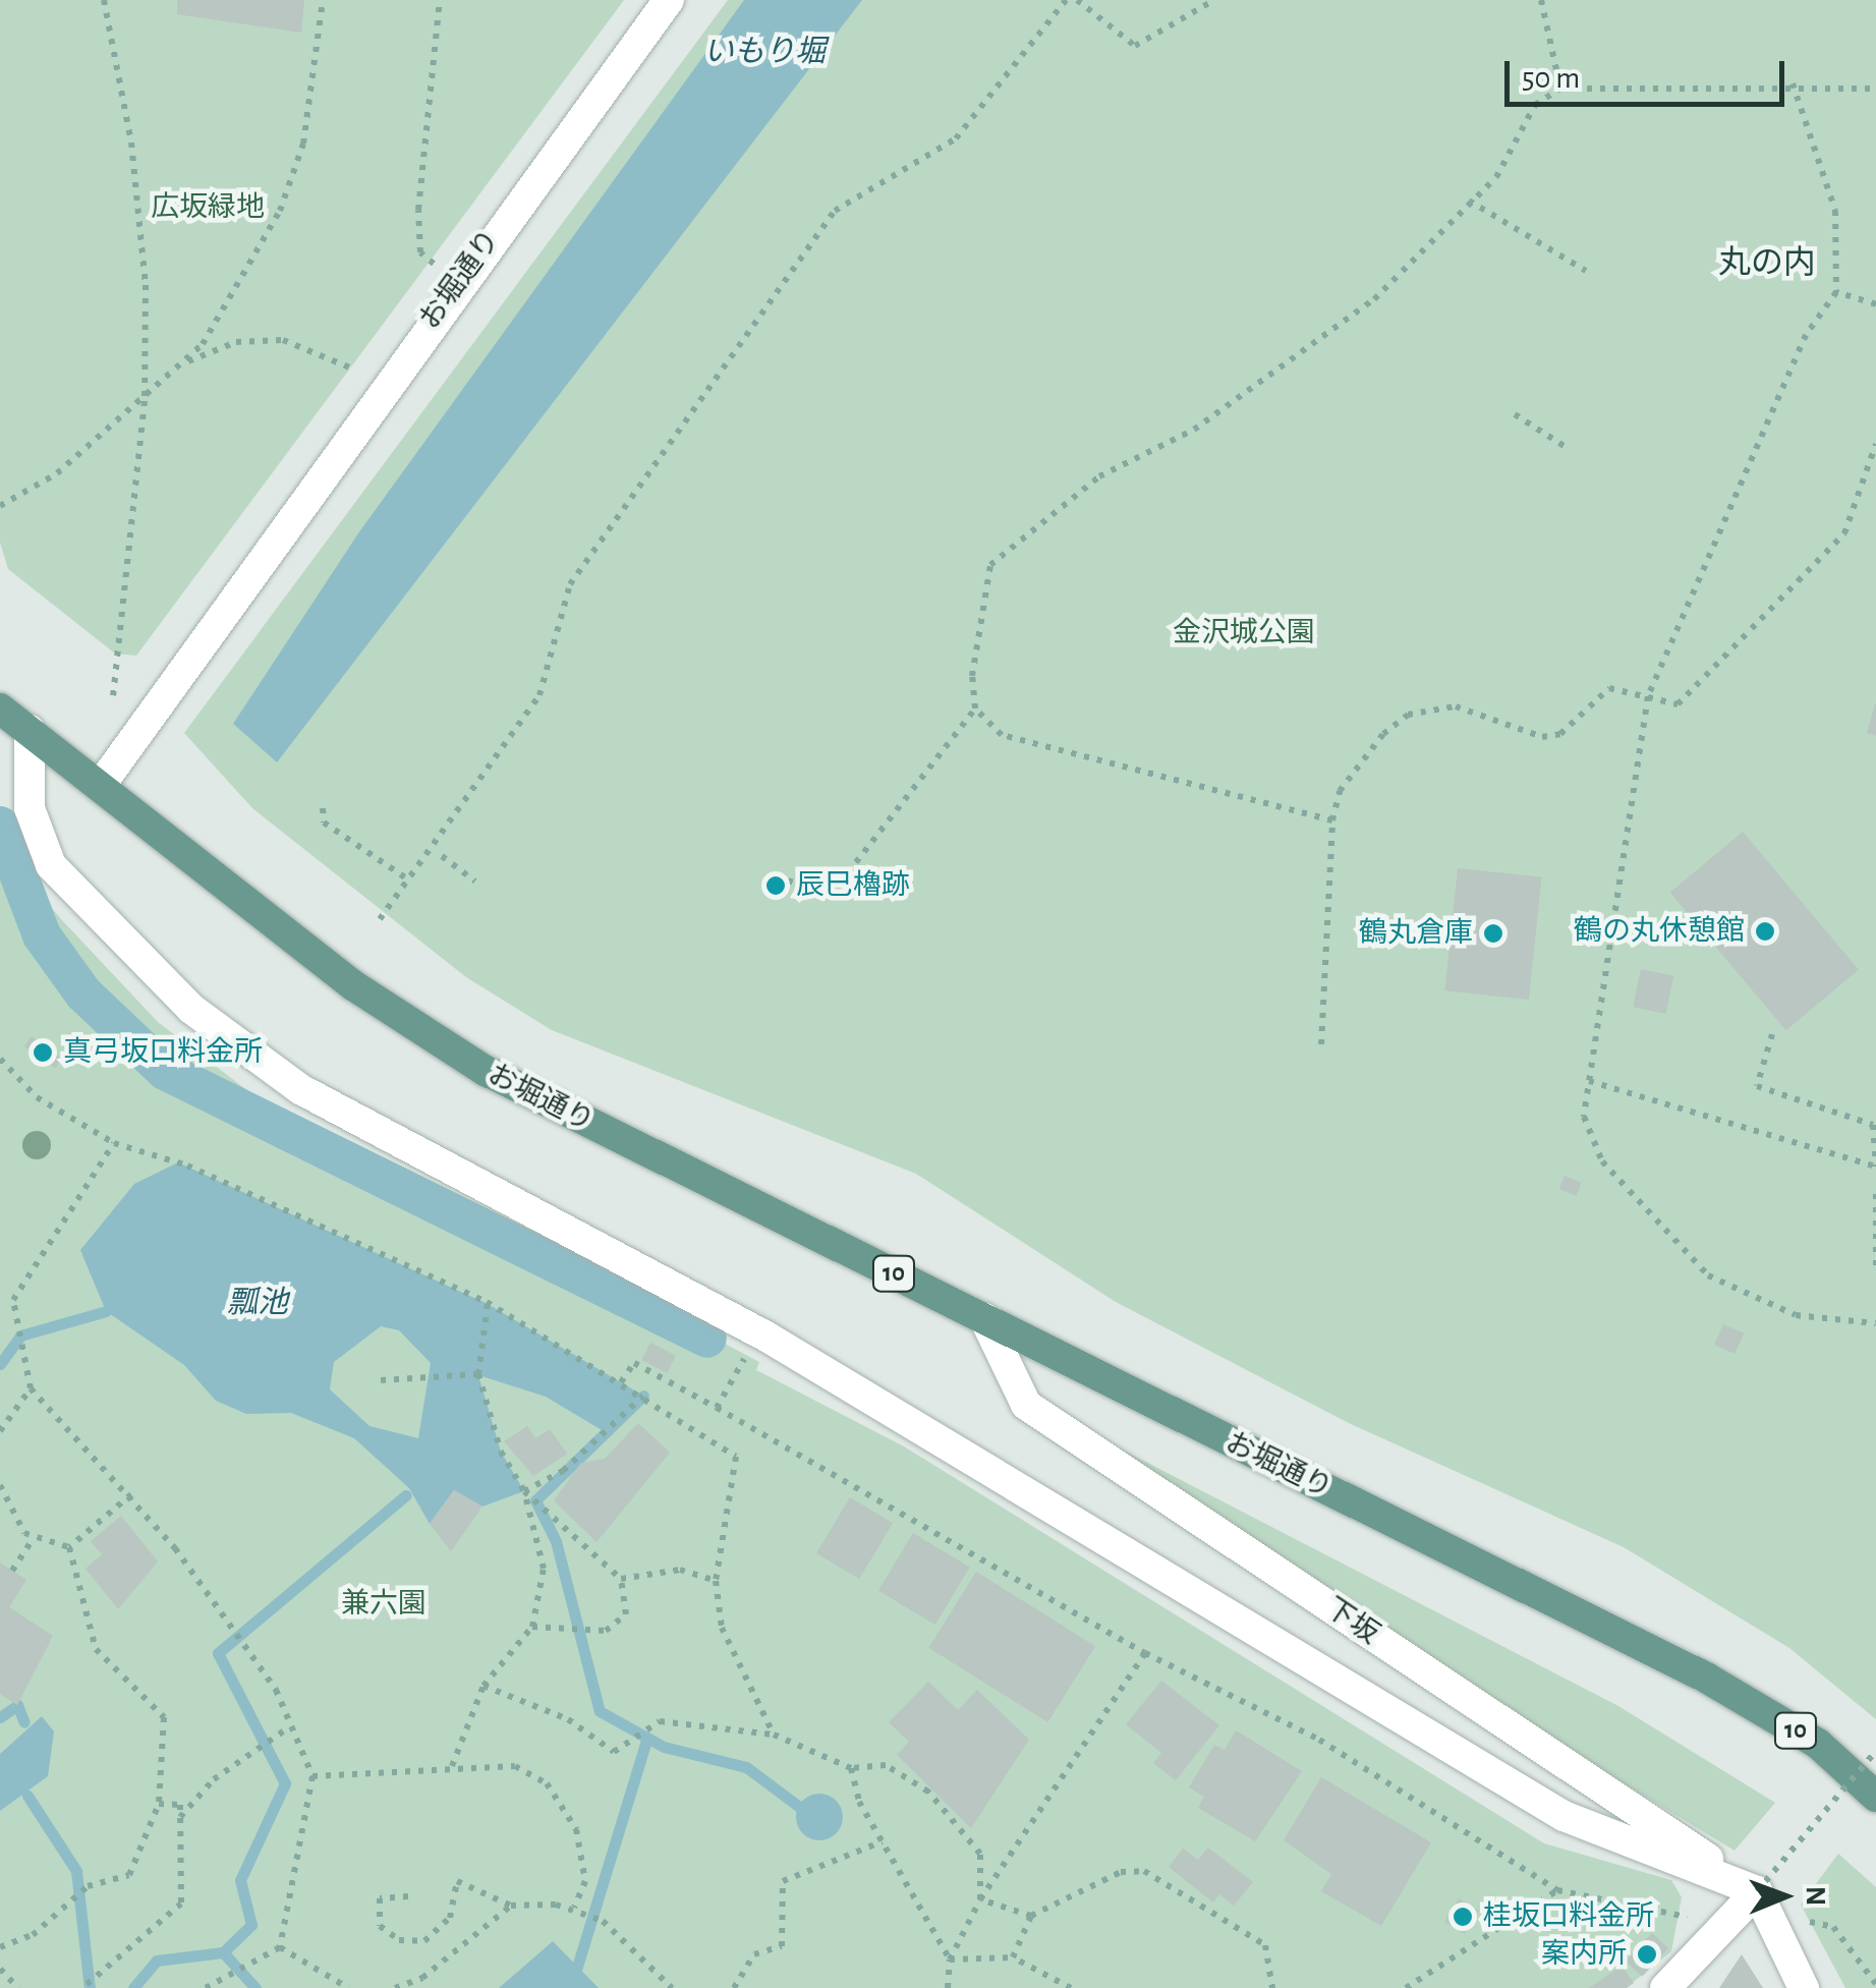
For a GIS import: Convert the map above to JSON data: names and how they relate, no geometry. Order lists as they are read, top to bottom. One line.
{"streets":{"main road":["お堀通り","10"],"street":["下坂"]},"crossings":[["お堀通り","10"],["お堀通り","下坂"]],"districts":["丸の内"],"water":["いもり堀","瓢池"],"parks":["広坂緑地","金沢城公園","兼六園"],"places":["辰巳櫓跡","鶴の丸休憩館","鶴丸倉庫","真弓坂口料金所","桂坂口料金所","案内所"],"scale_bar":"50 m","north":"right"}
